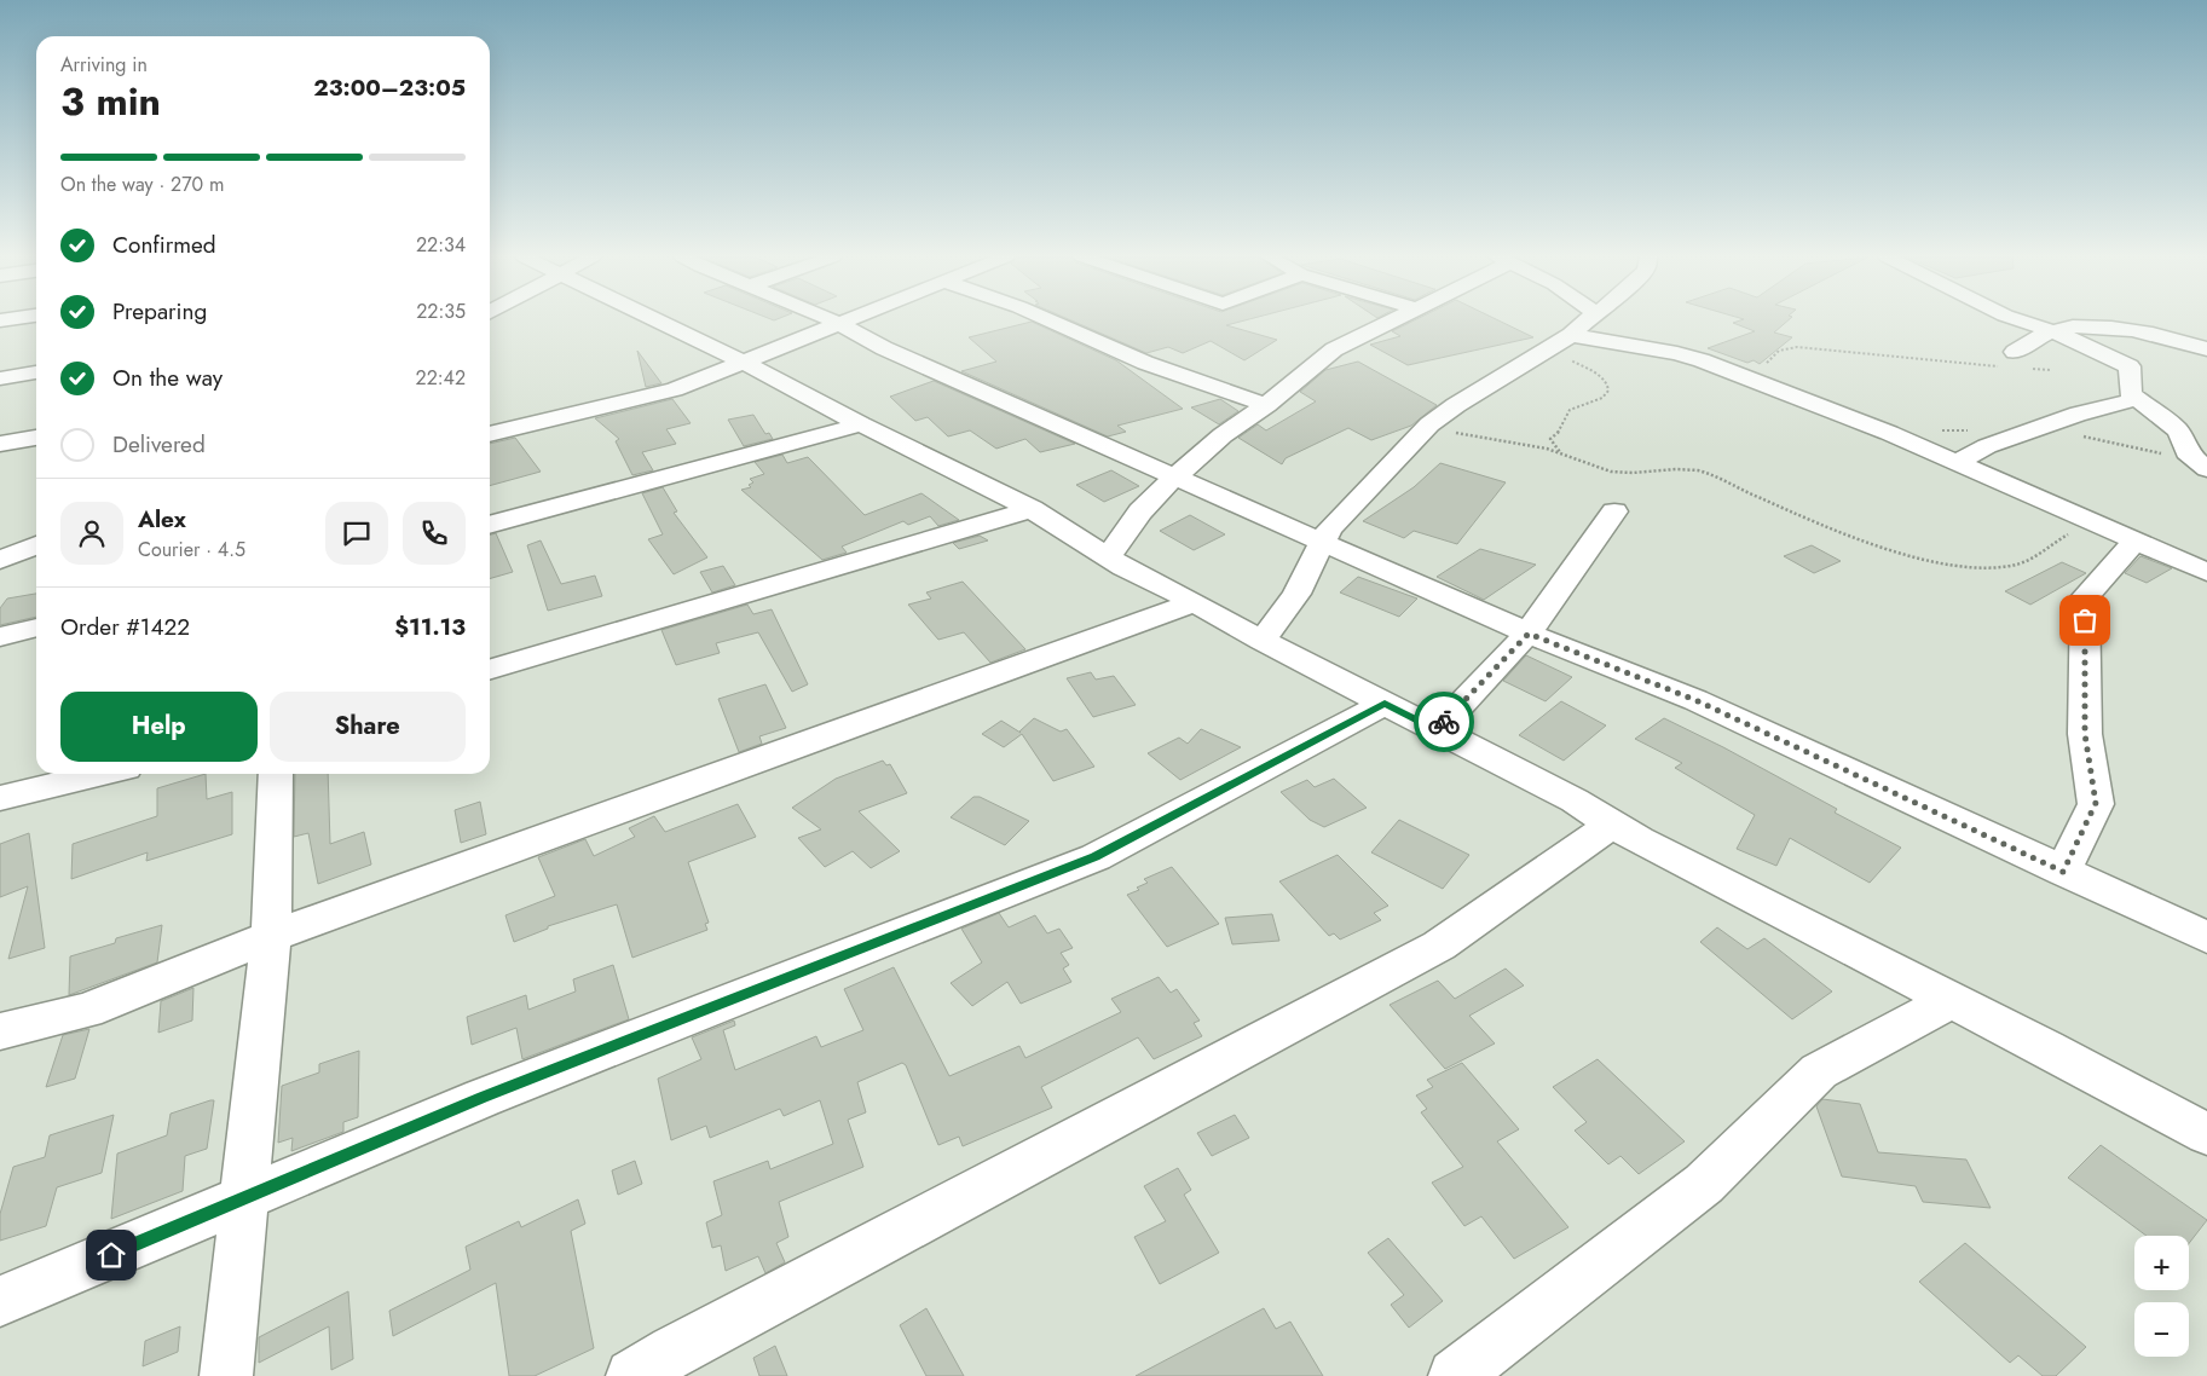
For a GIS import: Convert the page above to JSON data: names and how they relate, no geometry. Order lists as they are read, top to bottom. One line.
{"page":{"heading":["3 min","Arriving in","23:00–23:05"],"panel":["Alex","Courier · 4.5","Order #1422","$11.13"],"bar":"On the way · 270 m","list":[["Confirmed","22:34"],["Preparing","22:35"],["On the way","22:42"],"Delivered"],"buttons":["Help","Share"],"map_buttons":["+","−"]}}
